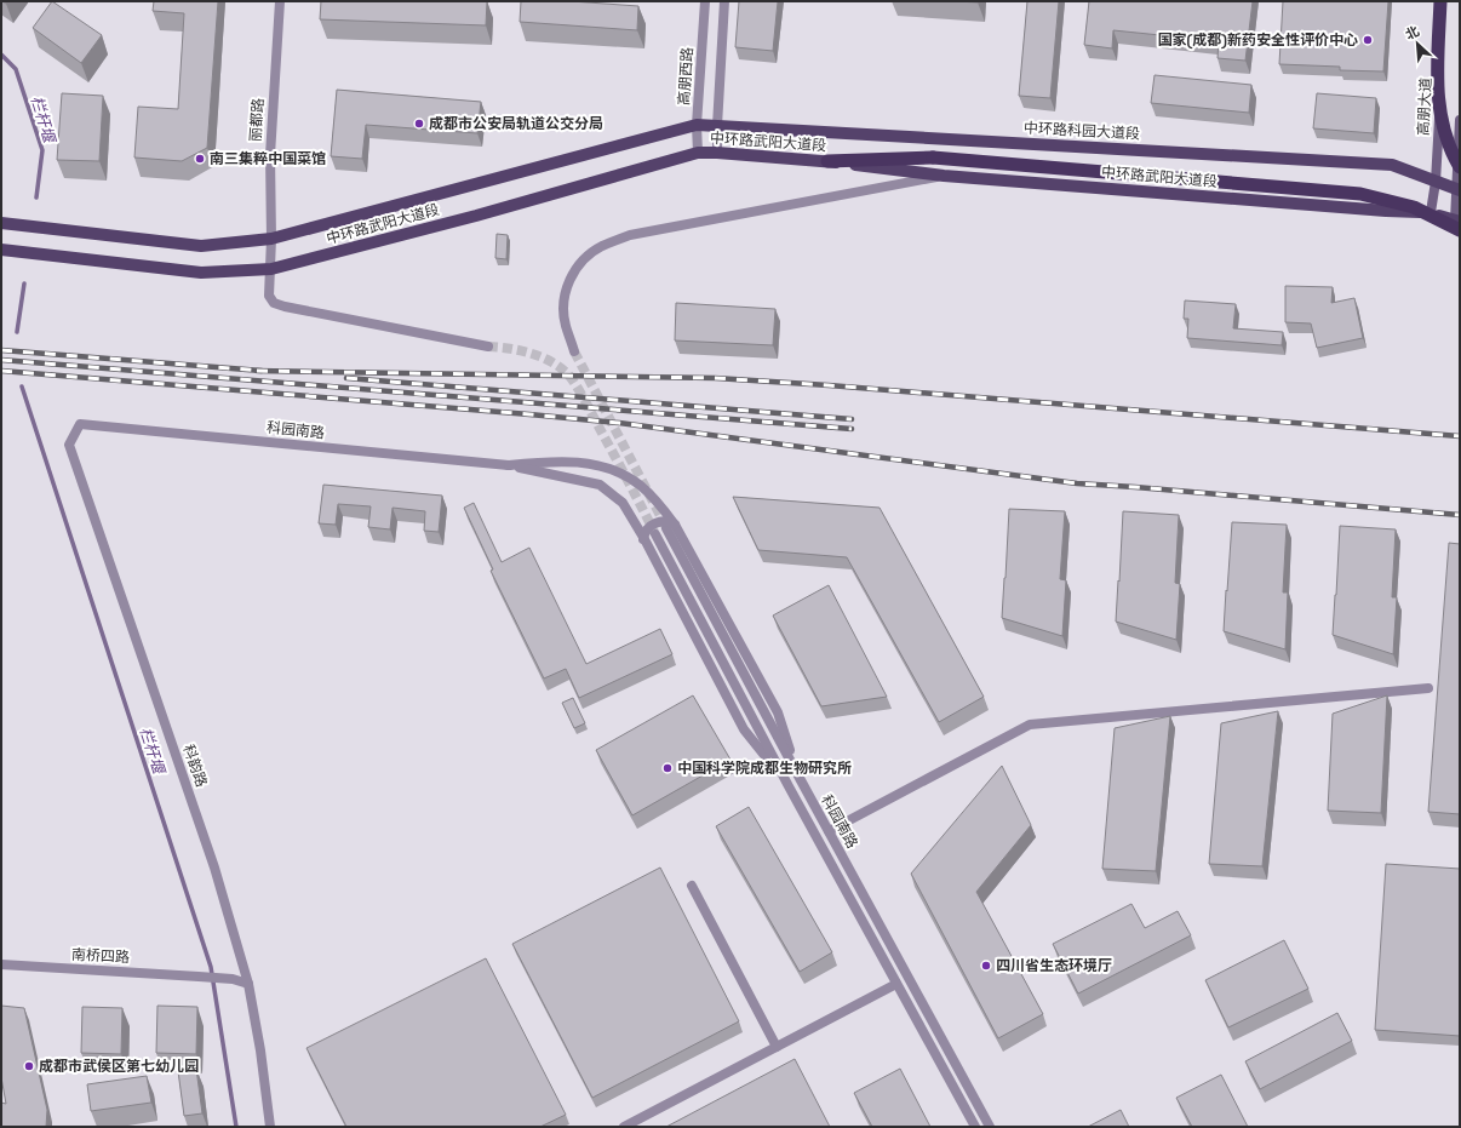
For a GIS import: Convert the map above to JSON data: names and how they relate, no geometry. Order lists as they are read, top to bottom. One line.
{"streets":{"main road":["高朋大道","中环路科园大道段","中环路武阳大道段"],"street":["高朋西路","丽都路","科园南路","科韵路","南桥四路"]},"crossings":[["高朋西路","中环路科园大道段"],["高朋西路","中环路武阳大道段"],["高朋大道","中环路科园大道段"],["高朋大道","中环路武阳大道段"],["丽都路","中环路武阳大道段"],["中环路科园大道段","中环路武阳大道段"],["科园南路","科韵路"],["科韵路","南桥四路"]],"water":["栏杆堰"],"places":["国家(成都)新药安全性评价中心","成都市公安局轨道公交分局","南三集粹中国菜馆","中国科学院成都生物研究所","四川省生态环境厅","成都市武侯区第七幼儿园"],"north":"top left"}
